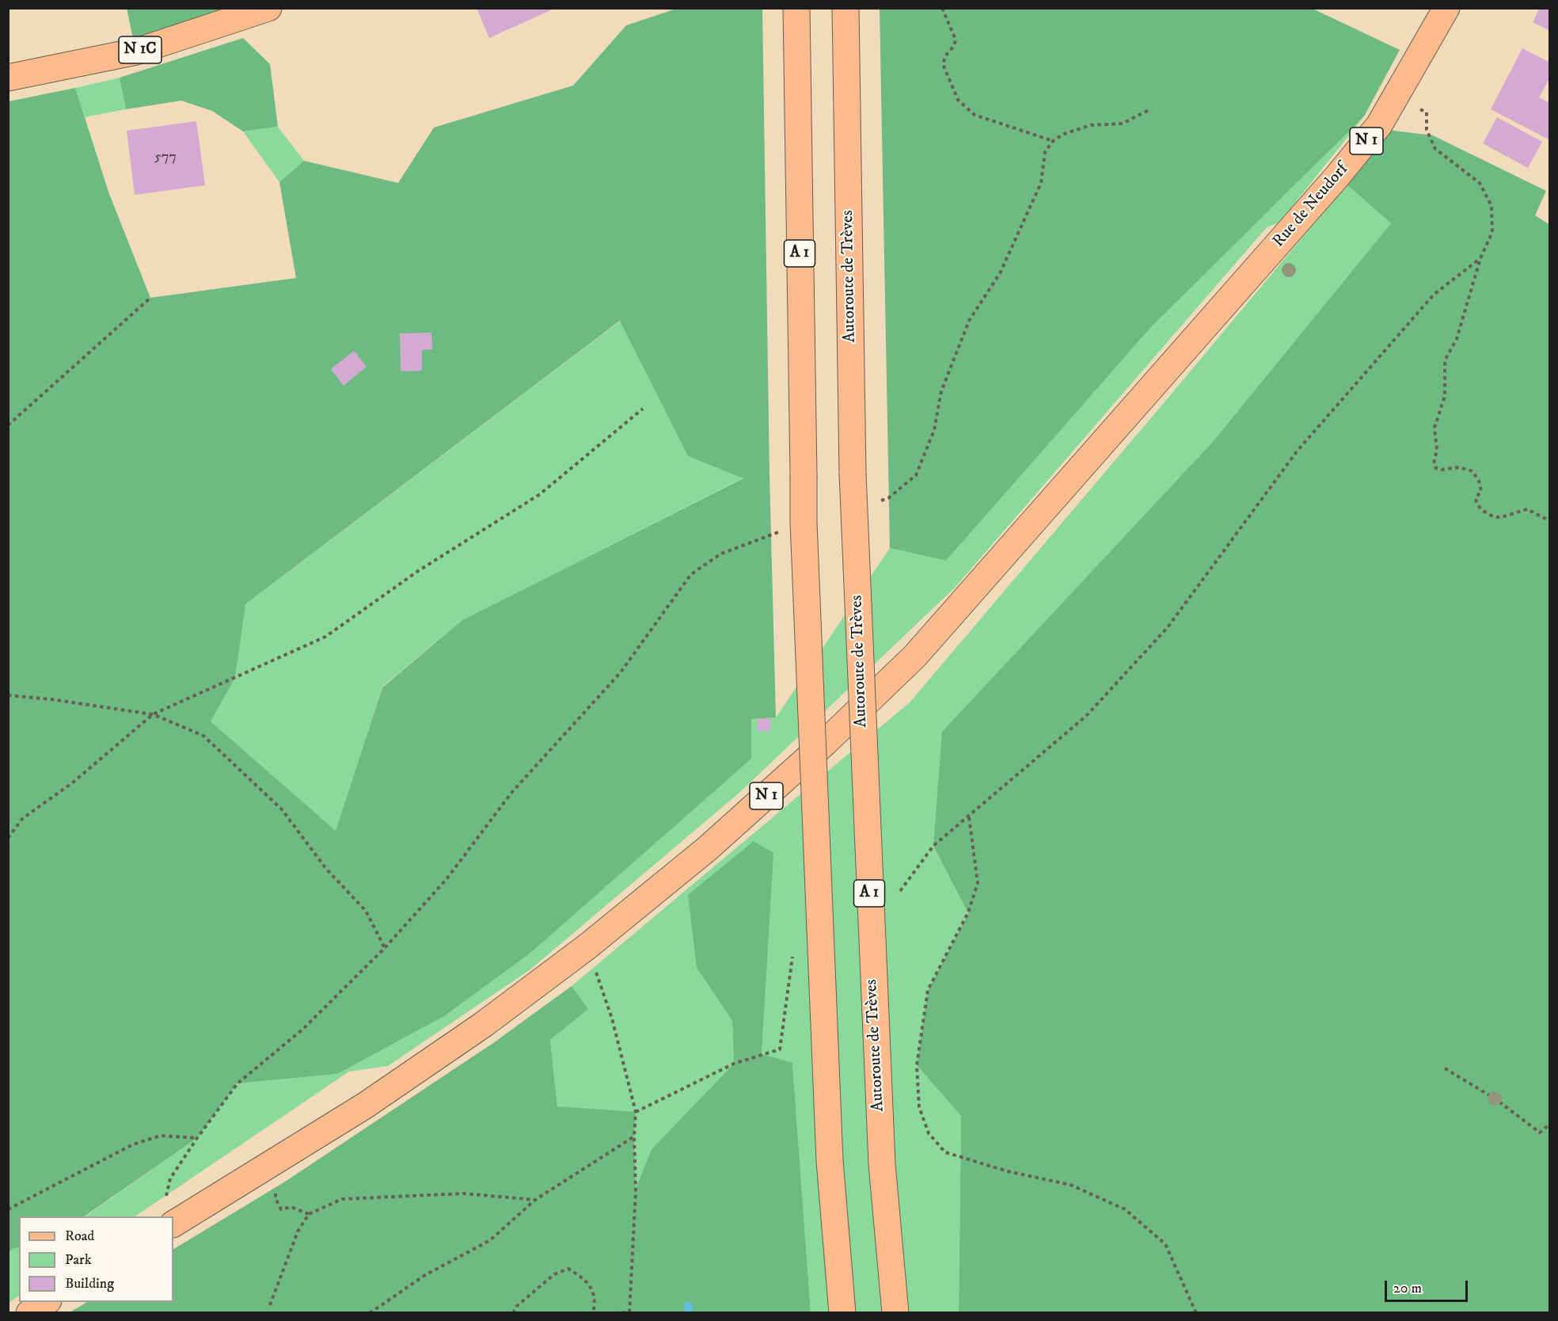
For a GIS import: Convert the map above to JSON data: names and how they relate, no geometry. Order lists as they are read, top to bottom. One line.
{"streets":{"main road":["N 1C","N 1","Rue de Neudorf","A 1","Autoroute de Trèves"]},"crossings":[["N 1","Rue de Neudorf"]],"house_numbers":["577"],"legend":["Road","Park","Building"],"scale_bar":"20 m"}
